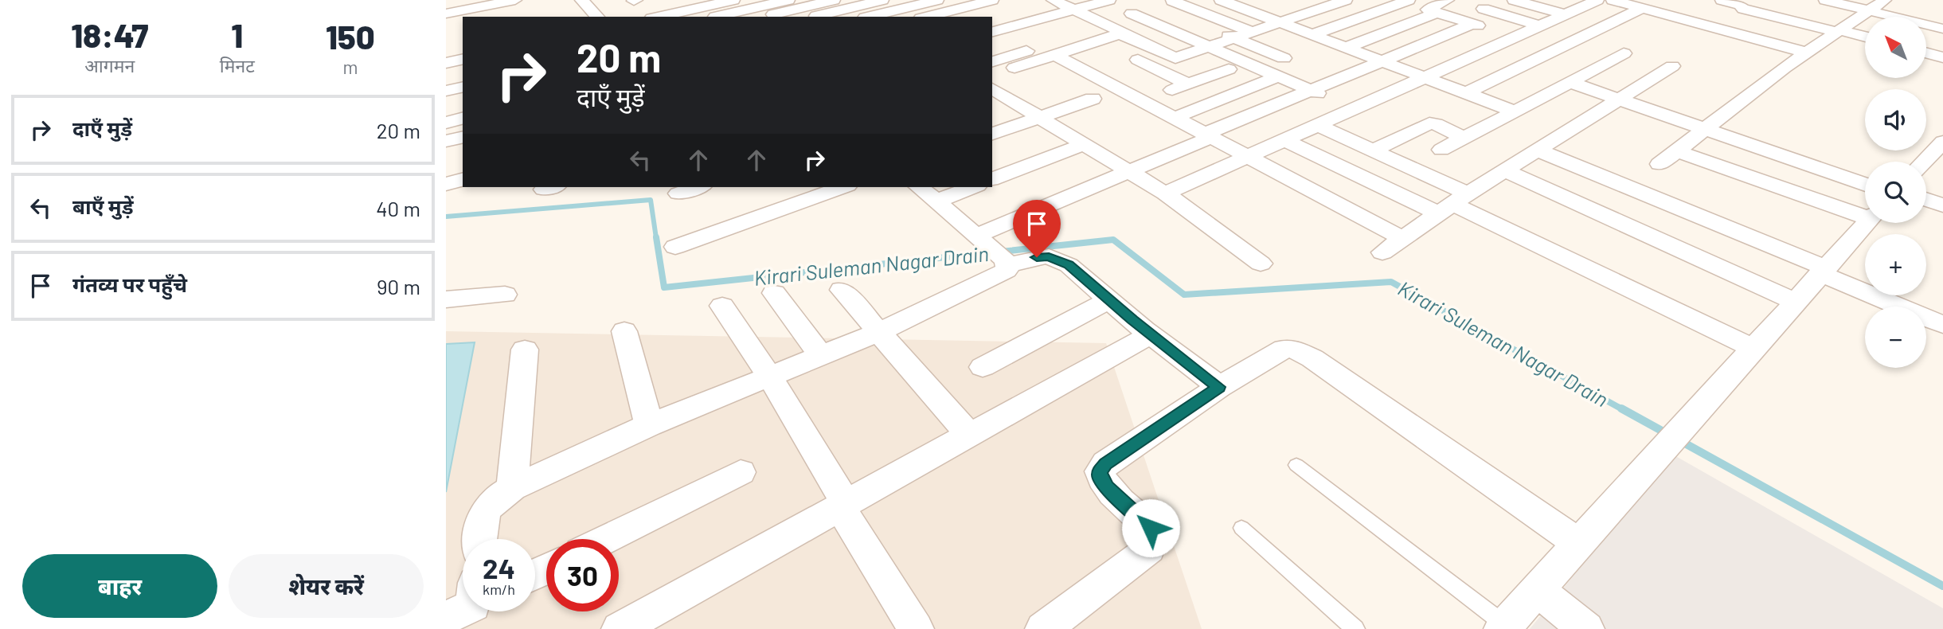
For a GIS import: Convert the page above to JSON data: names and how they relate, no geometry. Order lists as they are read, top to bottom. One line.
{"water":["Kirari Suleman Nagar Drain"],"north":"top left","page":{"eta":["18:47","आगमन","1","मिनट","150","m"],"map_buttons":["+","−"],"turn":["20 m","दाएँ मुड़ें"],"list":[{"name":"दाएँ मुड़ें","value":"20 m"},{"name":"बाएँ मुड़ें","value":"40 m"},{"name":"गंतव्य पर पहुँचे","value":"90 m"}],"speed":"24 km/h","limit":"30","buttons":["बाहर","शेयर करें"]}}
